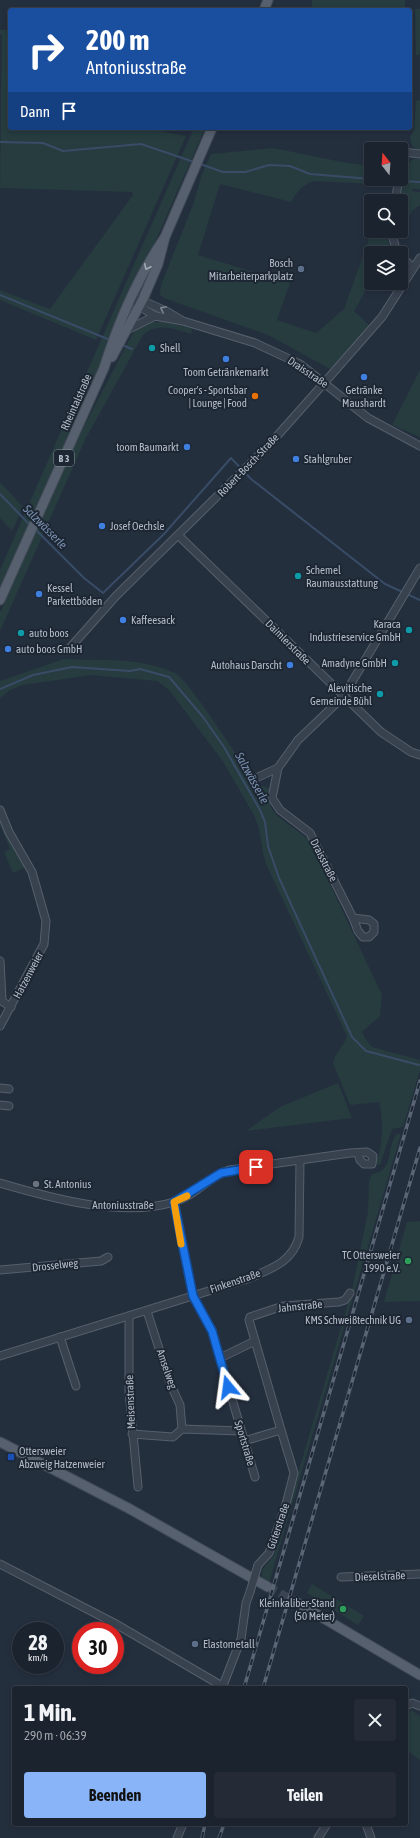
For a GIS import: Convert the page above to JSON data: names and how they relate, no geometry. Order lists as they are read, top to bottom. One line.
{"streets":{"main road":["Rheintalstraße","B 3"],"street":["Draisstraße","Robert-Bosch-Straße","Daimlerstraße","Hatzenweier","Antoniusstraße","Drosselweg","Finkenstraße","Jahnstraße","Amselweg","Meisenstraße","Sportstraße","Güterstraße","Dieselstraße"]},"crossings":[["Draisstraße","Rheintalstraße"],["Draisstraße","Robert-Bosch-Straße"],["Draisstraße","Daimlerstraße"],["Robert-Bosch-Straße","Daimlerstraße"],["Antoniusstraße","Finkenstraße"],["Antoniusstraße","Sportstraße"],["Finkenstraße","Amselweg"],["Finkenstraße","Meisenstraße"],["Finkenstraße","Sportstraße"],["Jahnstraße","Güterstraße"]],"water":["Salzwässerle"],"places":{"other":["Bosch Mitarbeiterparkplatz","Shell","Toom Getränkemarkt","Getränke Maushardt","Cooper's - Sportsbar | Lounge | Food","toom Baumarkt","Stahlgruber","Josef Oechsle","Schemel Raumausstattung","Kessel Parkettböden","Kaffeesack","Karaca Industrieservice GmbH","auto boos","auto boos GmbH","Amadyne GmbH","Autohaus Darscht","Alevitische Gemeinde Bühl","St. Antonius","TC Ottersweier 1990 e.V.","KMS Schweißtechnik UG","Kleinkaliber-Stand (50 Meter)","Elastometall"],"transit":["Ottersweier Abzweig Hatzenweier"]},"north":"top","page":{"turn":["200 m","Antoniusstraße"],"then":"Dann","speed":"28 km/h","limit":"30","heading":["1 Min.","290 m · 06:39"],"buttons":["Beenden","Teilen"]}}
